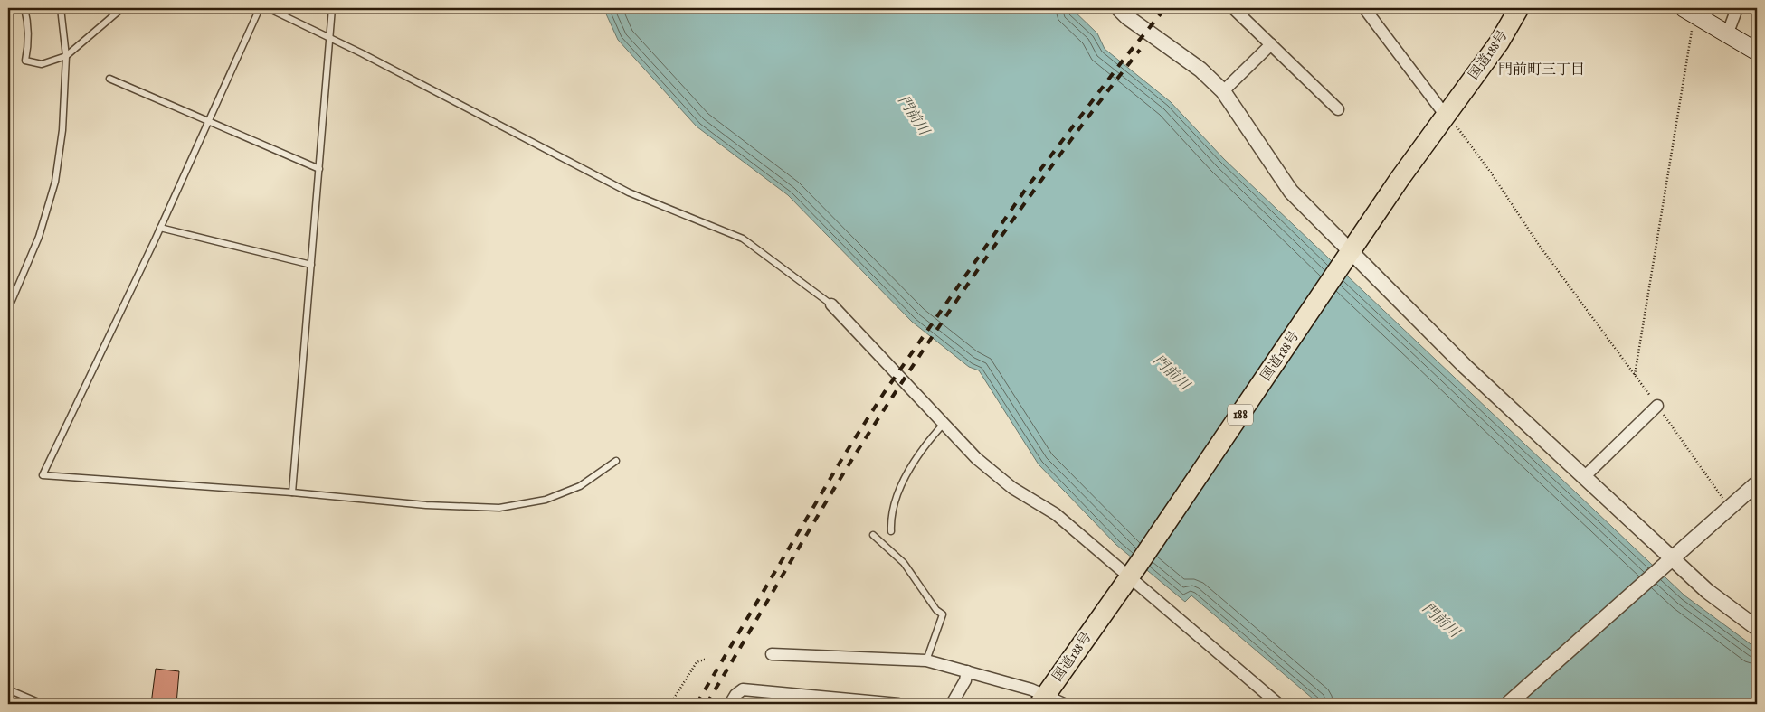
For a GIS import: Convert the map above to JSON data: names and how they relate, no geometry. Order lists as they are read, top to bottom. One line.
{"streets":{"highway":["国道188号","188"]},"districts":["門前町三丁目"],"water":["門前川"]}
